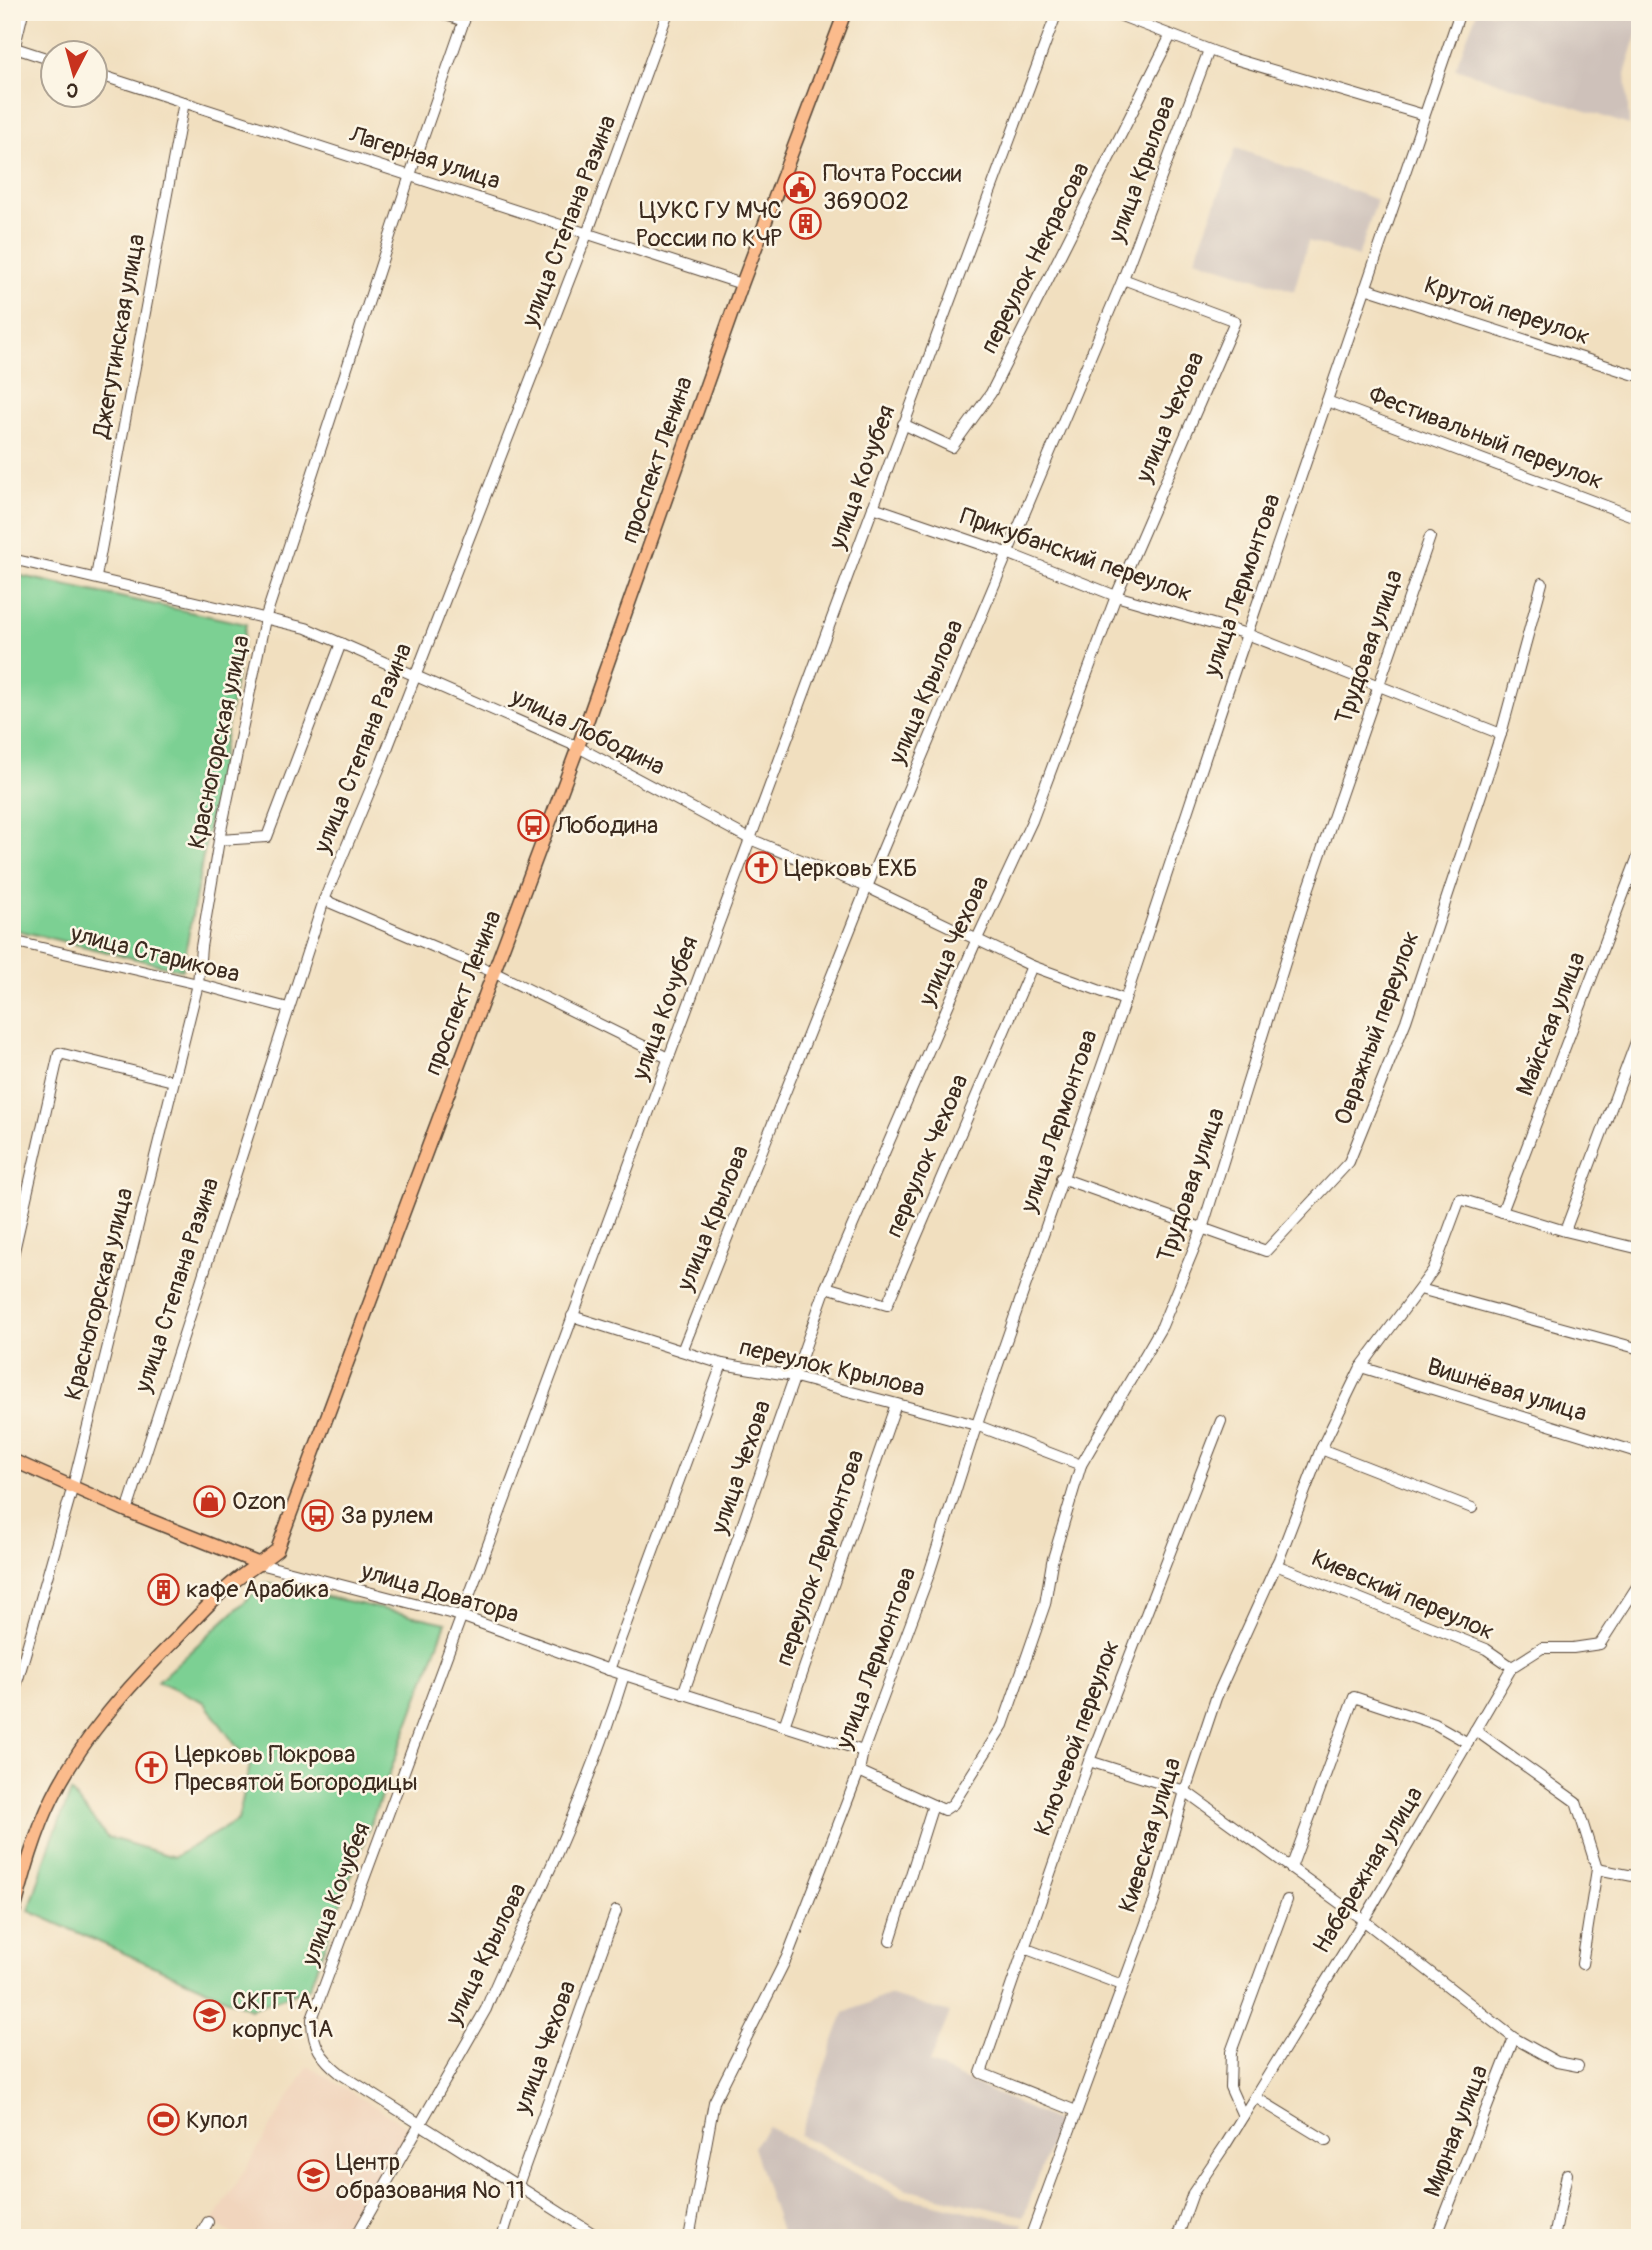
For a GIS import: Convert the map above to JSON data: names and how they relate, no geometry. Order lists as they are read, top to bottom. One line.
{"streets":{"main road":["проспект Ленина","улица Доватора"],"street":["Лагерная улица","улица Крылова","улица Степана Разина","переулок Некрасова","Крутой переулок","Джегутинская улица","улица Чехова","Фестивальный переулок","улица Кочубея","Прикубанский переулок","улица Лермонтова","Трудовая улица","улица Лободина","Красногорская улица","улица Старикова","Майская улица","Овражный переулок","переулок Чехова","переулок Крылова","Вишнёвая улица","переулок Лермонтова","Киевский переулок","Ключевой переулок","Киевская улица","Набережная улица","Мирная улица"]},"crossings":[["Лагерная улица","улица Степана Разина"],["Лагерная улица","Джегутинская улица"],["Лагерная улица","проспект Ленина"],["Лагерная улица","Красногорская улица"],["улица Крылова","улица Чехова"],["улица Крылова","улица Кочубея"],["улица Крылова","Прикубанский переулок"],["улица Крылова","улица Лободина"],["улица Крылова","переулок Крылова"],["улица Крылова","улица Доватора"],["улица Степана Разина","улица Лободина"],["улица Степана Разина","улица Старикова"],["улица Степана Разина","улица Доватора"],["переулок Некрасова","улица Кочубея"],["Крутой переулок","улица Лермонтова"],["Джегутинская улица","улица Лободина"],["улица Чехова","Прикубанский переулок"],["улица Чехова","улица Лободина"],["улица Чехова","переулок Чехова"],["улица Чехова","переулок Крылова"],["улица Чехова","улица Доватора"],["Фестивальный переулок","улица Лермонтова"],["проспект Ленина","улица Лободина"],["проспект Ленина","улица Доватора"],["улица Кочубея","Прикубанский переулок"],["улица Кочубея","улица Лободина"],["улица Кочубея","переулок Крылова"],["улица Кочубея","улица Доватора"],["Прикубанский переулок","улица Лермонтова"],["Прикубанский переулок","Трудовая улица"],["Прикубанский переулок","Овражный переулок"],["улица Лермонтова","улица Лободина"],["улица Лермонтова","Овражный переулок"],["улица Лермонтова","переулок Крылова"],["улица Лермонтова","улица Доватора"],["Трудовая улица","Овражный переулок"],["Трудовая улица","переулок Крылова"],["улица Лободина","Красногорская улица"],["улица Лободина","переулок Чехова"],["Красногорская улица","улица Старикова"],["Красногорская улица","улица Доватора"],["Майская улица","Киевская улица"],["переулок Крылова","переулок Лермонтова"],["Вишнёвая улица","Киевская улица"],["переулок Лермонтова","улица Доватора"],["Киевский переулок","Киевская улица"],["Киевский переулок","Набережная улица"],["Ключевой переулок","Киевская улица"]],"places":{"public building":["Почта России 369002"],"building":["ЦУКС ГУ МЧС России по КЧР","кафе Арабика"],"bus stop":["Лободина","За рулем"],"church":["Церковь ЕХБ","Церковь Покрова Пресвятой Богородицы"],"shop":["Ozon"],"school or university":["СКГГТА, корпус 1А","Центр образования № 11"],"sports":["Купол"]},"north":"bottom"}
